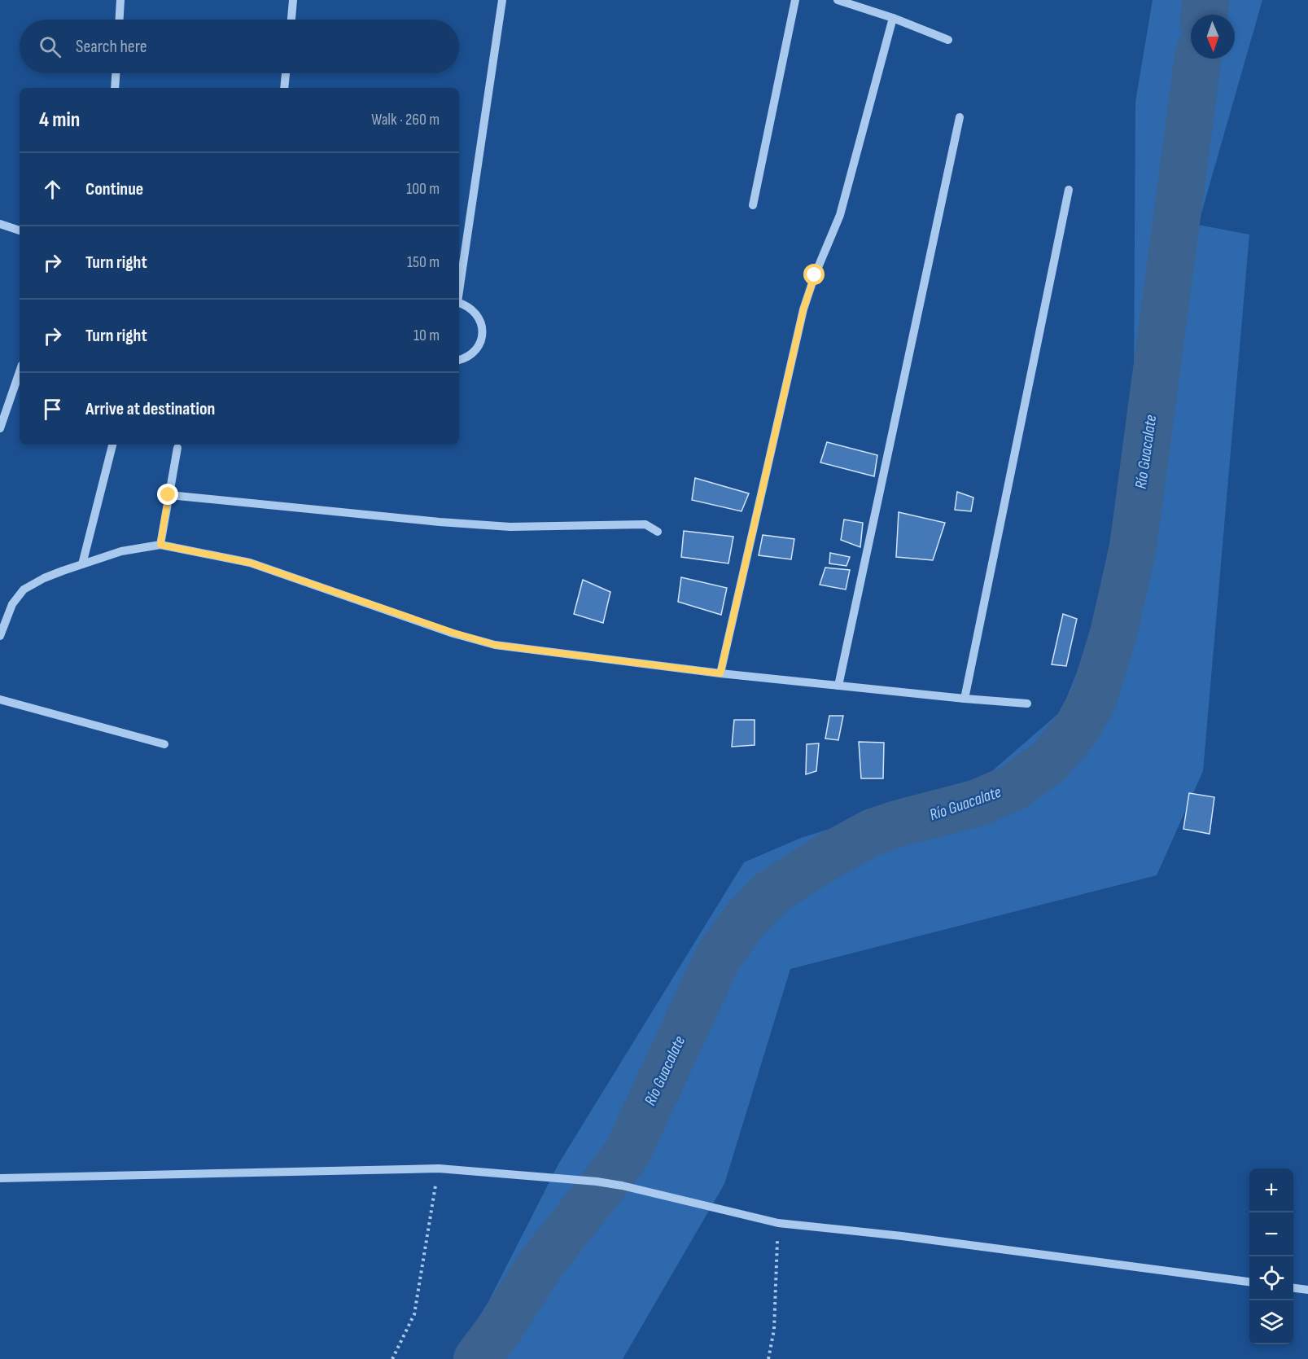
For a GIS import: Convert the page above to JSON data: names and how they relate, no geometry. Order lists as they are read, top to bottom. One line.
{"water":["Río Guacalate"],"north":"bottom","page":{"search":"Search here","heading":["4 min","Walk · 260 m"],"list":[["Continue","100 m"],["Turn right","150 m"],["Turn right","10 m"],"Arrive at destination"],"map_buttons":["+","−"]}}
